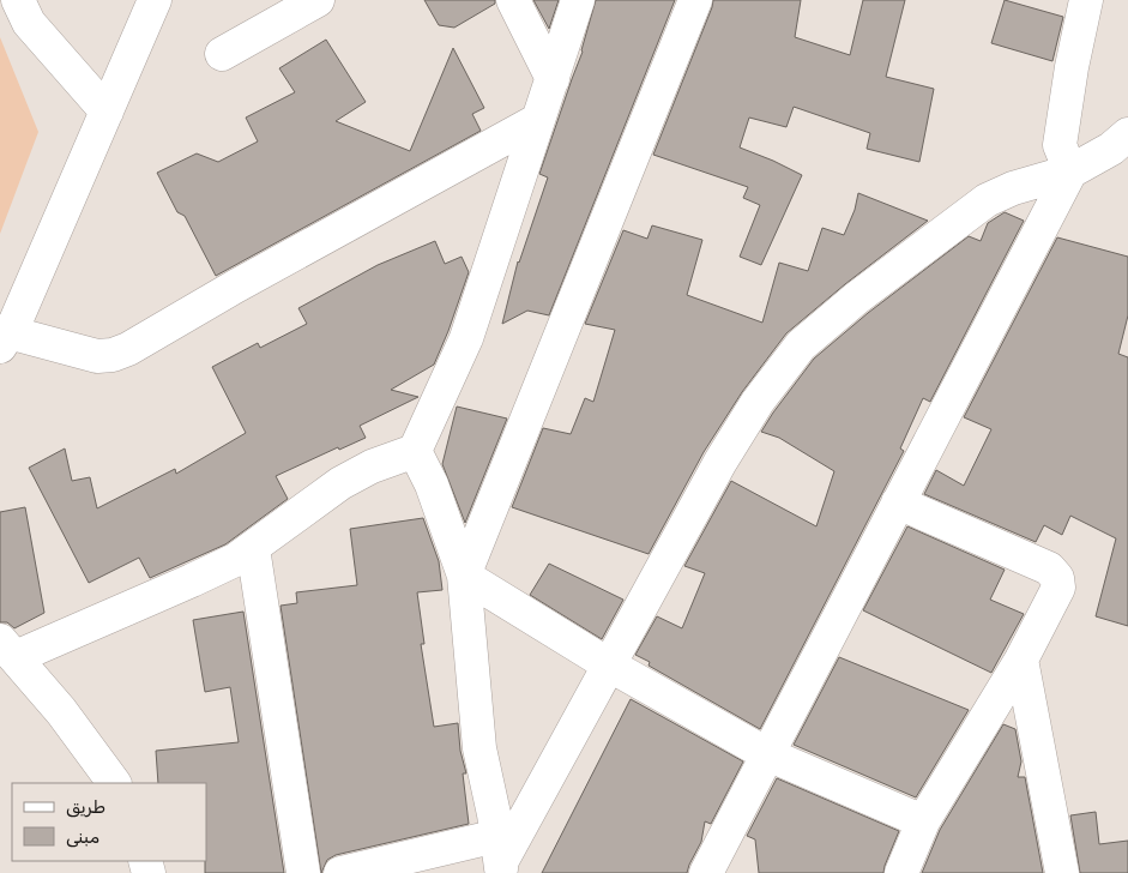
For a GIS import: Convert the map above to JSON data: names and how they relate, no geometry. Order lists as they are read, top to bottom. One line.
{"legend":["طريق","مبنى"]}
